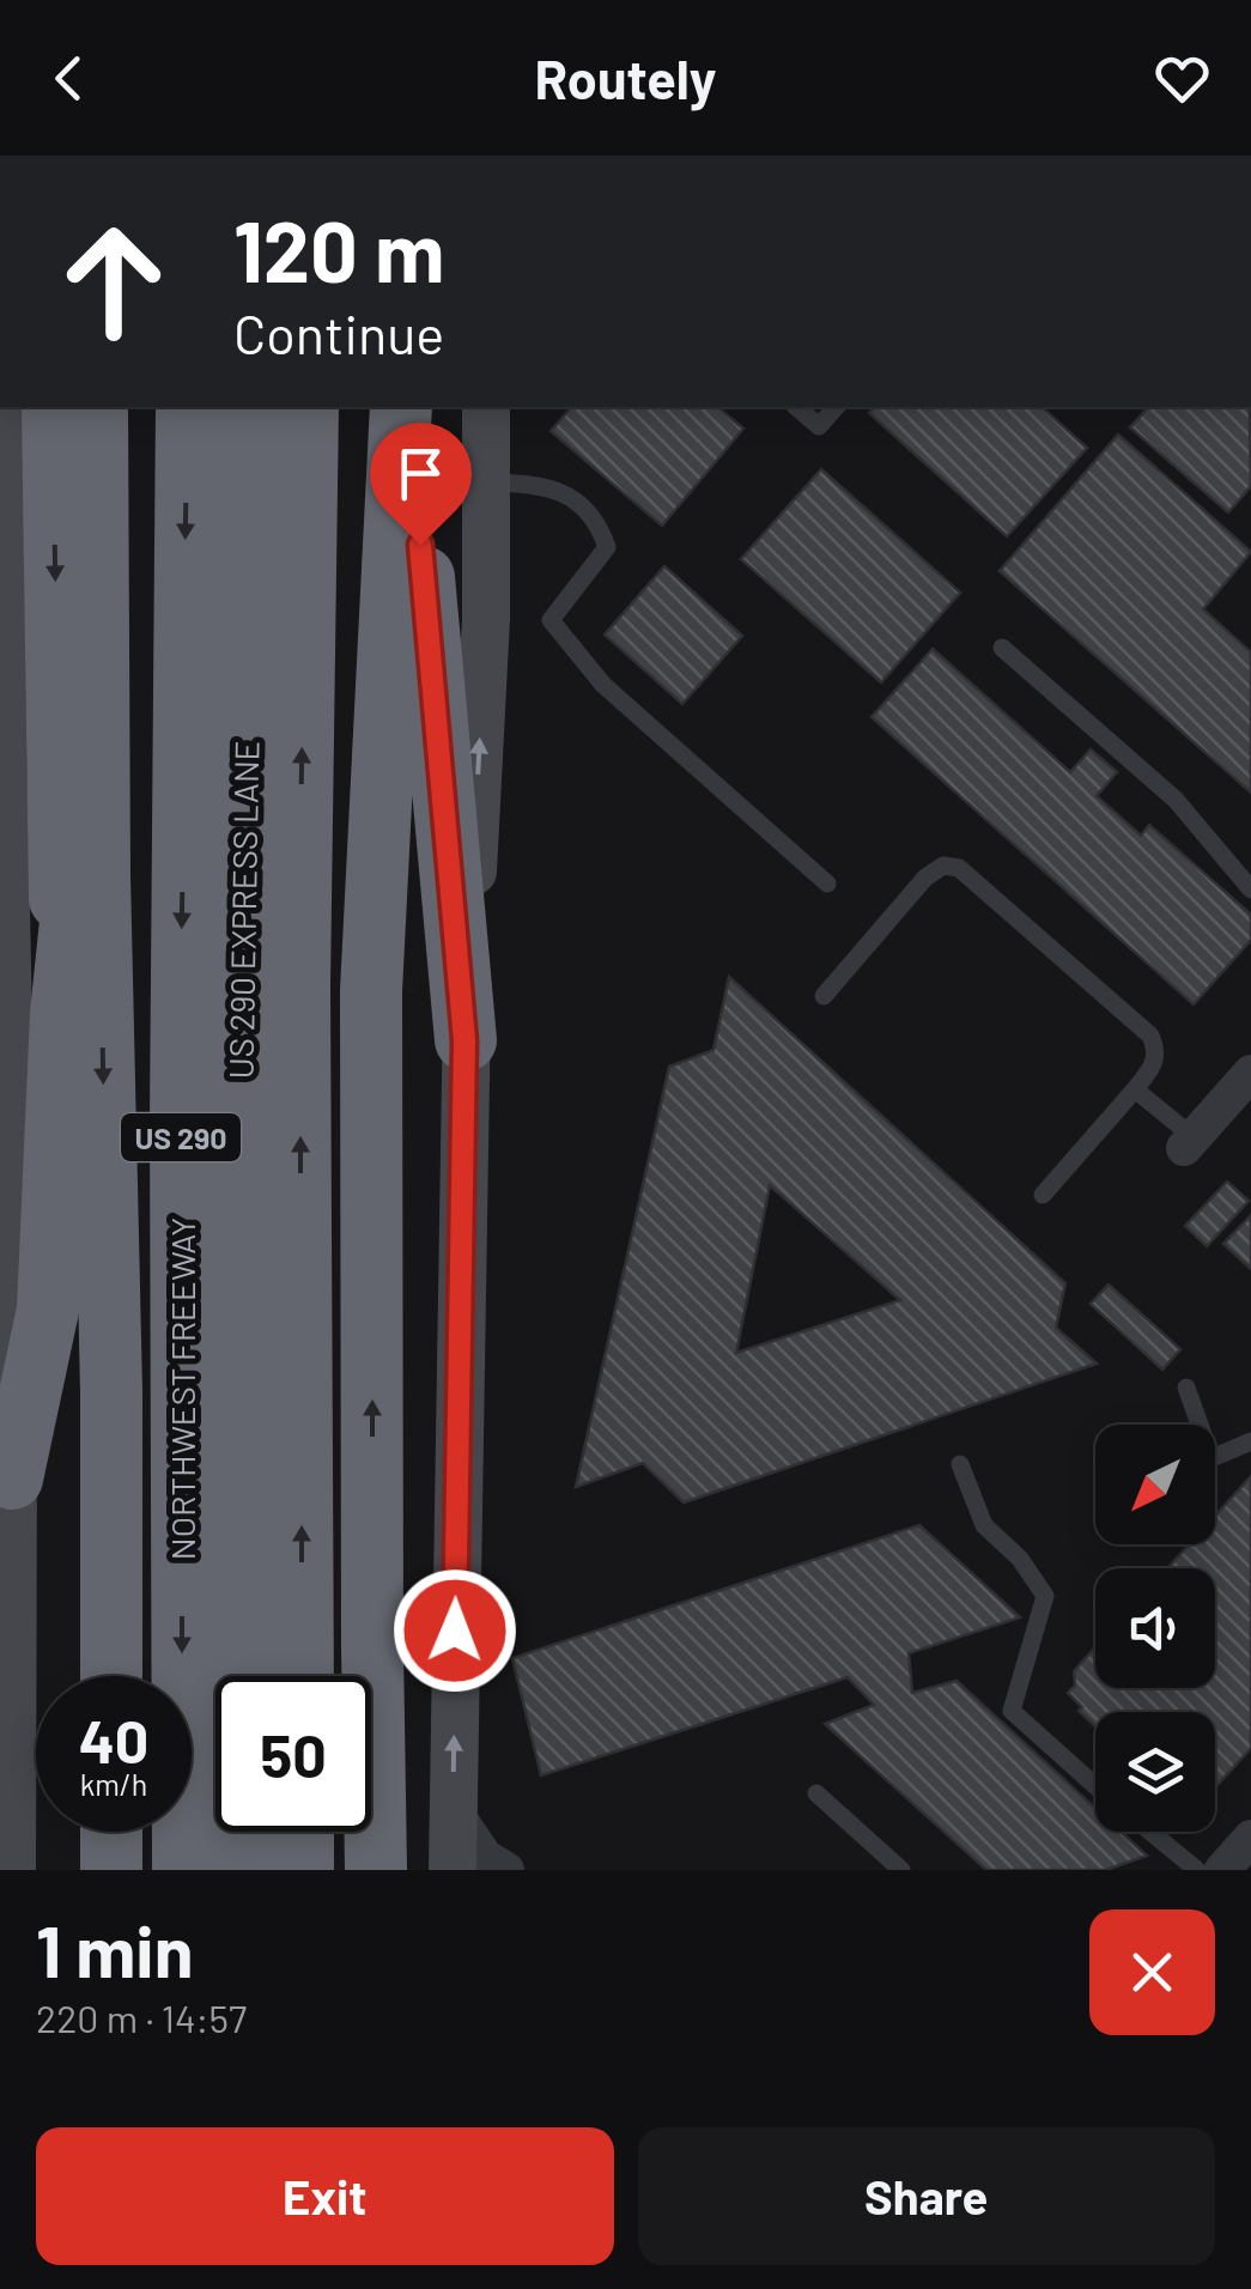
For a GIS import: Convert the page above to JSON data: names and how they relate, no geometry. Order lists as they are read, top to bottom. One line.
{"streets":{"highway":["US 290 EXPRESS LANE","US 290","NORTHWEST FREEWAY"]},"north":"bottom left","page":{"header":"Routely","turn":["120 m","Continue"],"speed":"40 km/h","limit":"50","heading":["1 min","220 m · 14:57"],"buttons":["Exit","Share"]}}
